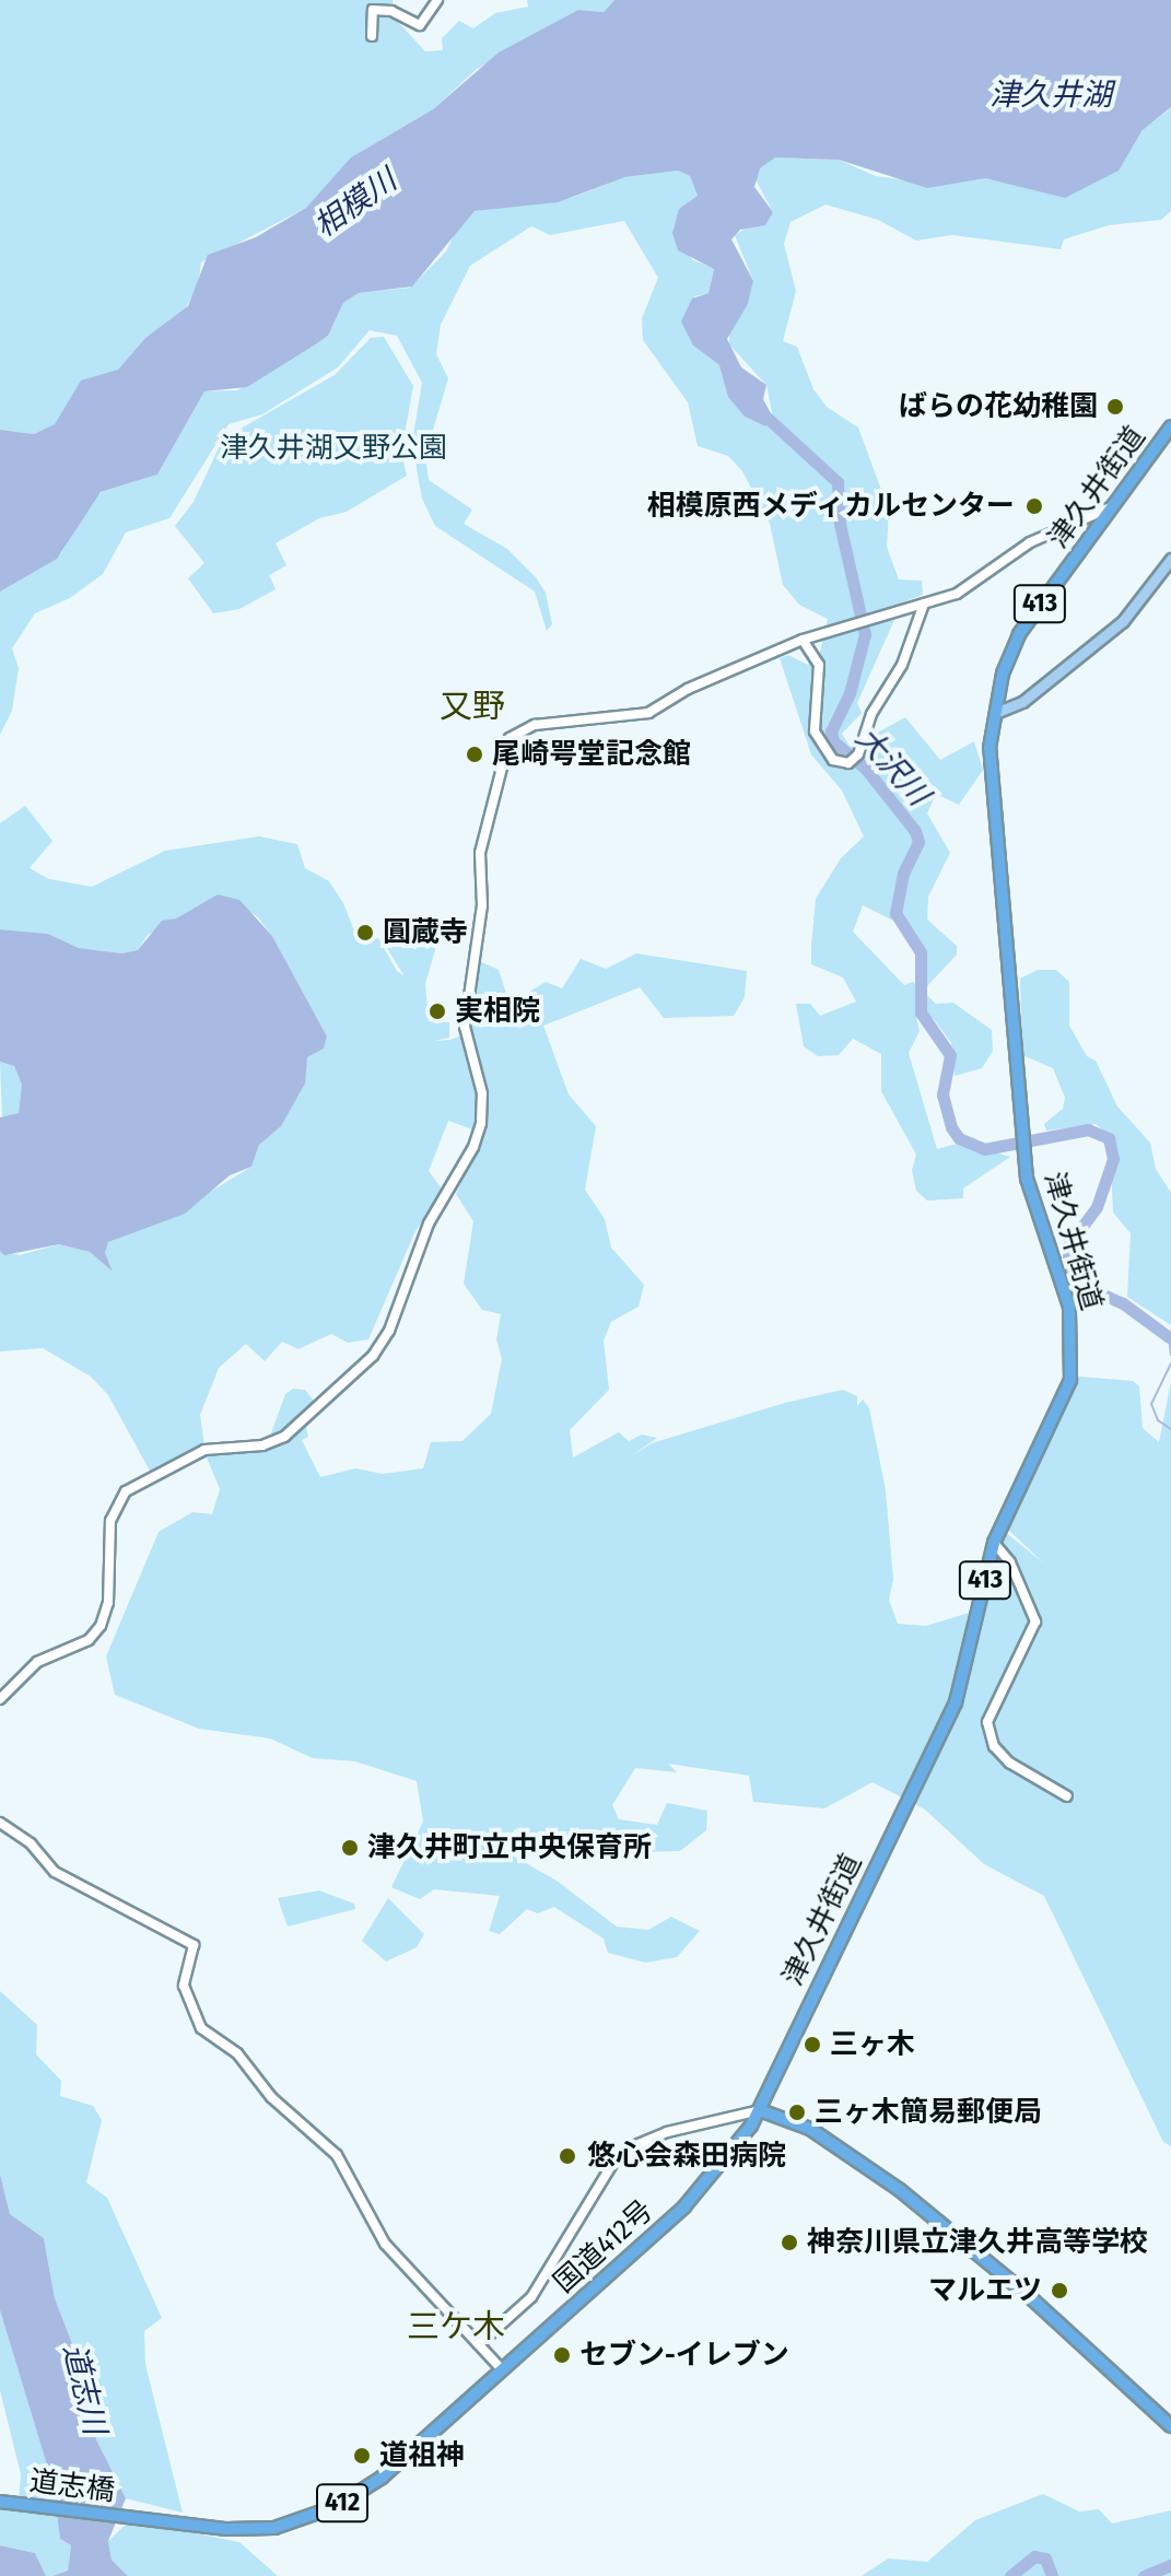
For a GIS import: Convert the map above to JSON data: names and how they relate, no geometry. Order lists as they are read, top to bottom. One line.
{"streets":{"highway":["津久井街道","413","国道412号","道志橋","412"]},"crossings":[["津久井街道","国道412号"],["国道412号","道志橋"]],"districts":["又野","三ケ木"],"water":["津久井湖","相模川","大沢川","道志川"],"parks":["津久井湖又野公園"],"places":["ばらの花幼稚園","相模原西メディカルセンター","尾崎咢堂記念館","圓蔵寺","実相院","津久井町立中央保育所","三ヶ木","三ヶ木簡易郵便局","悠心会森田病院","神奈川県立津久井高等学校","マルエツ","セブン-イレブン","道祖神"]}
